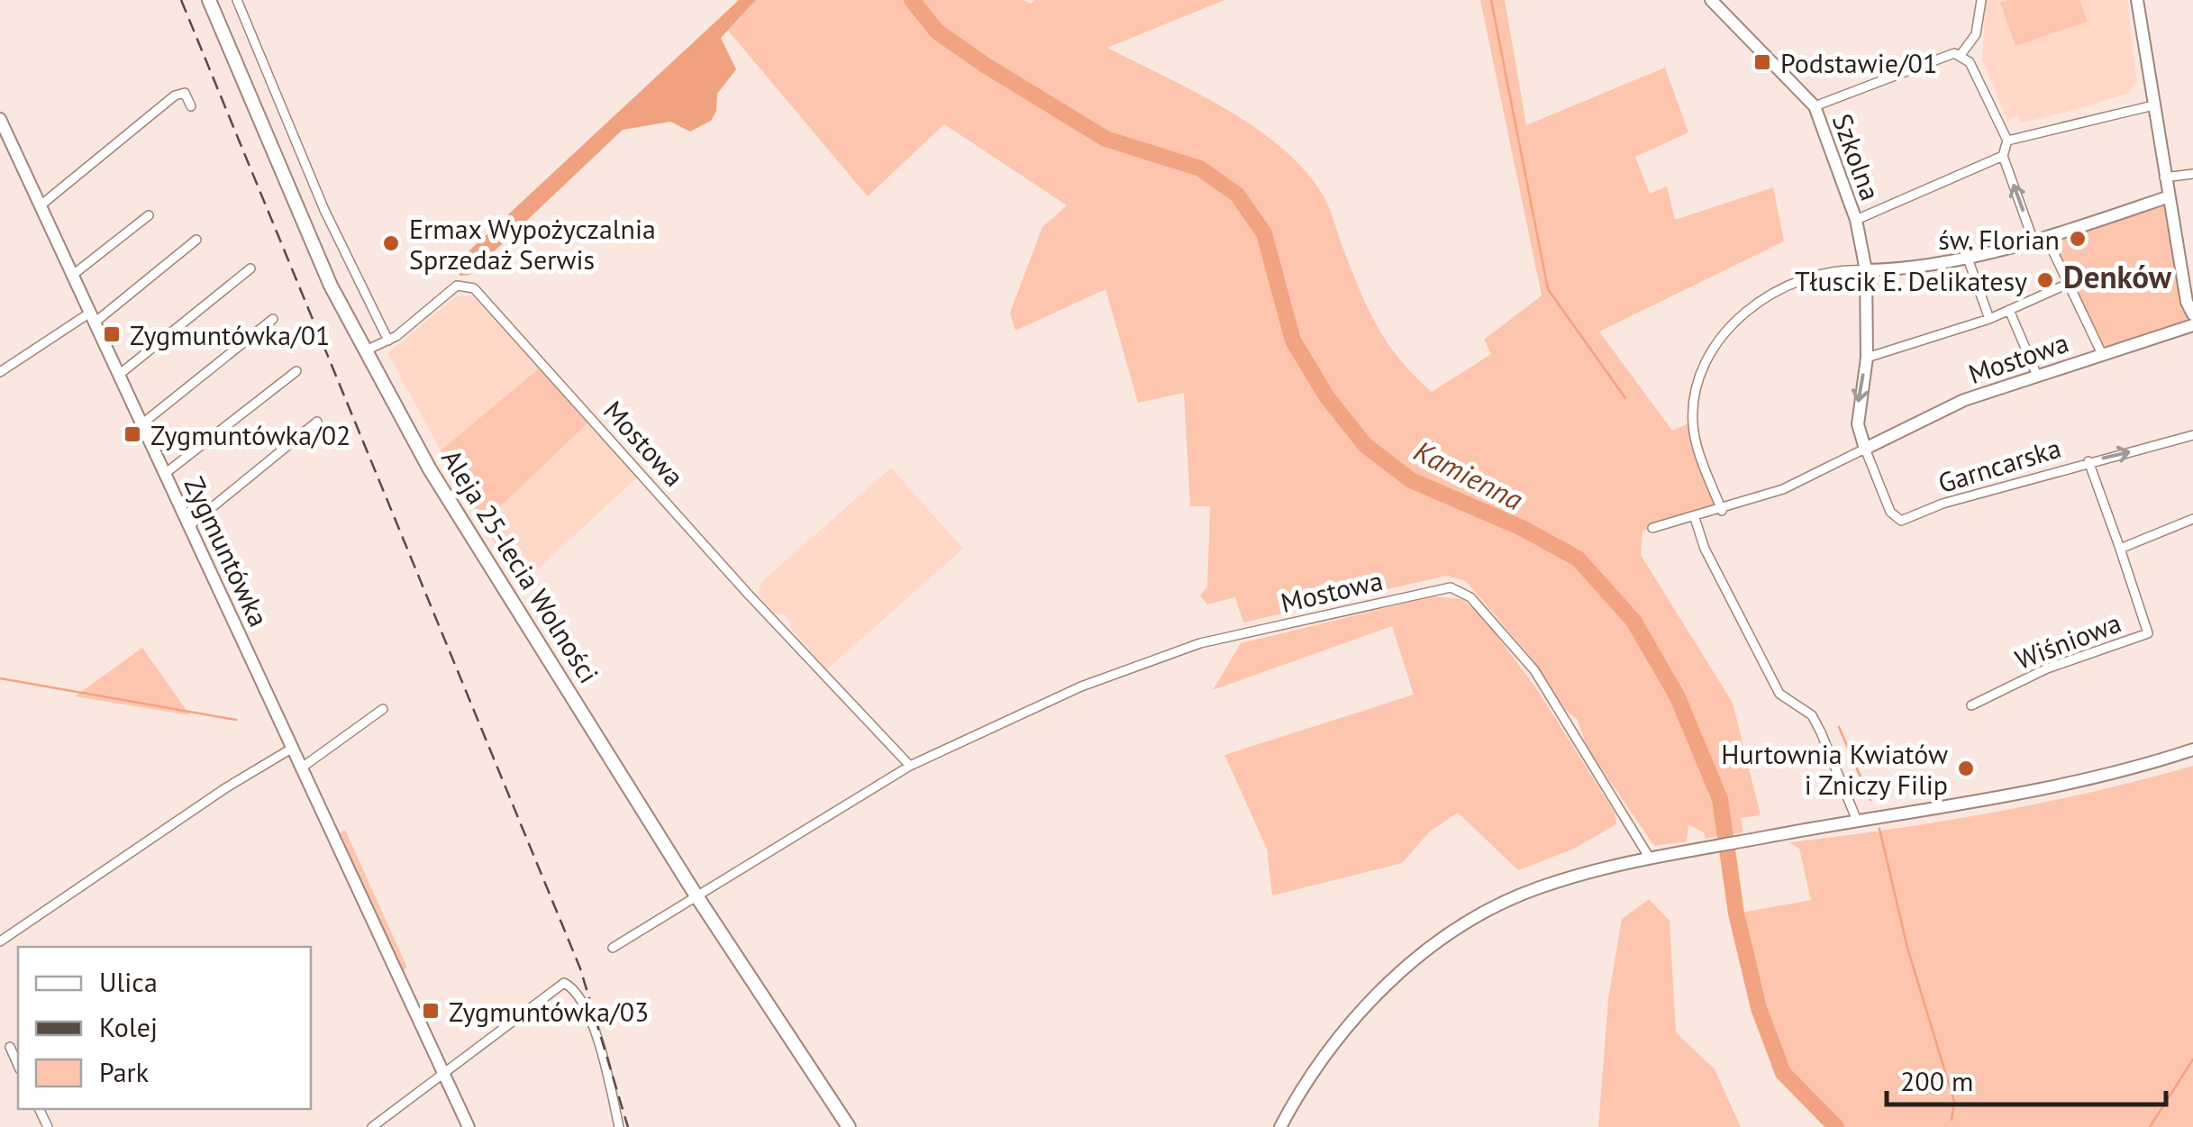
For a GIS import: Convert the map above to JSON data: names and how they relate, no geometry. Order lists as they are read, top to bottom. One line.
{"streets":{"main road":["Aleja 25-lecia Wolności"],"street":["Szkolna","Mostowa","Garncarska","Zygmuntówka","Wiśniowa"]},"crossings":[["Szkolna","Mostowa"],["Szkolna","Garncarska"],["Mostowa","Garncarska"],["Mostowa","Aleja 25-lecia Wolności"],["Garncarska","Wiśniowa"]],"districts":["Denków"],"water":["Kamienna"],"places":{"transit":["Podstawie/01","Zygmuntówka/01","Zygmuntówka/02","Zygmuntówka/03"],"other":["św. Florian","Ermax Wypożyczalnia Sprzedaż Serwis","Tłuscik E. Delikatesy","Hurtownia Kwiatów i Zniczy Filip"]},"legend":["Ulica","Kolej","Park"],"scale_bar":"200 m"}
